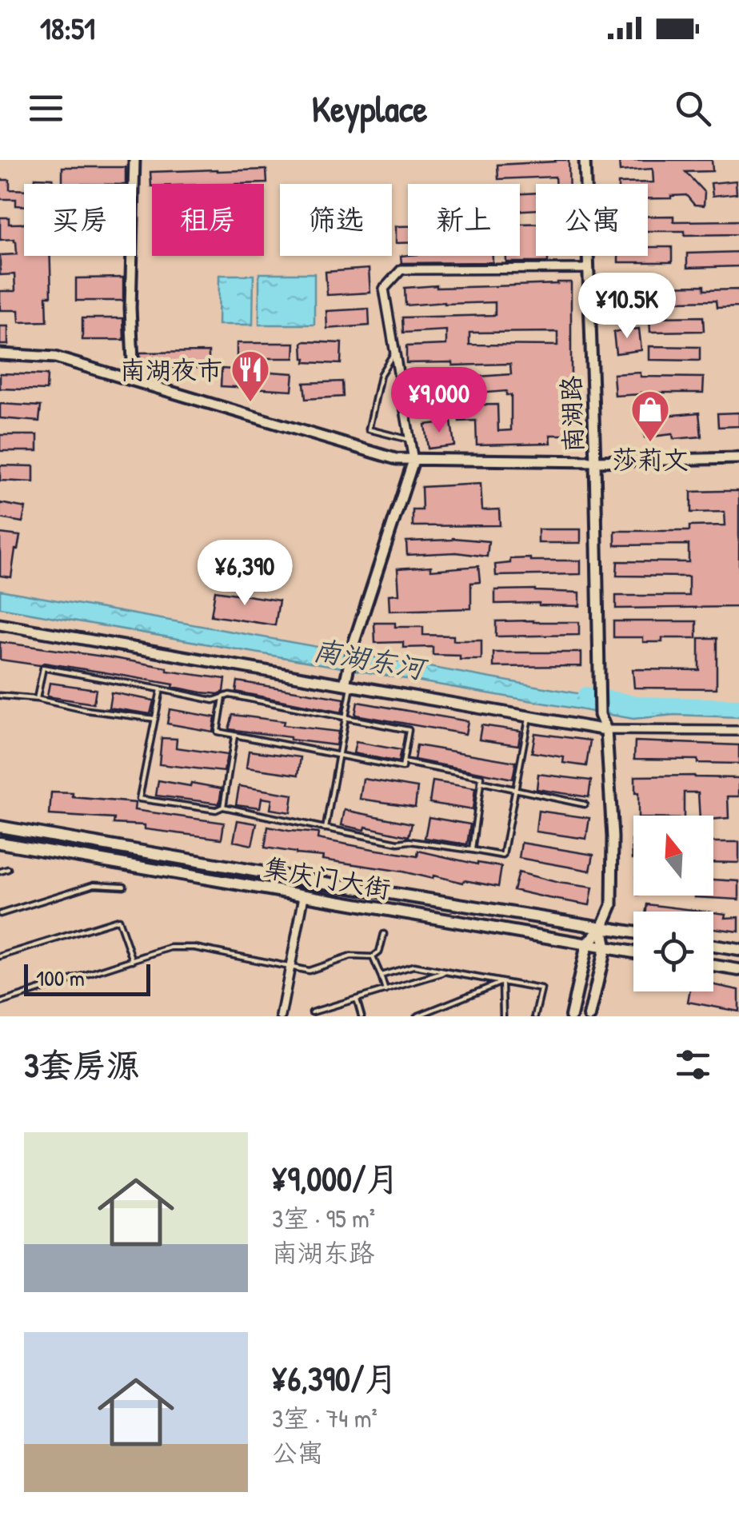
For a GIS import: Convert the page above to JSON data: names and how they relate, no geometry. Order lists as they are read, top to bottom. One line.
{"streets":{"main road":["集庆门大街"],"street":["南湖路"]},"water":["南湖东河"],"places":{"restaurant":["南湖夜市"],"shop":["莎莉文"]},"scale_bar":"100 m","north":"top","page":{"status":"18:51","header":"Keyplace","chip":["买房","租房","筛选","新上","公寓"],"price":["¥10.5K","¥9,000","¥6,390"],"scale":"100 m","heading":"3套房源","list":[{"name":"¥9,000/月","note":"3室 · 95 m² · 南湖东路"},{"name":"¥6,390/月","note":"3室 · 74 m² · 公寓"}]}}
